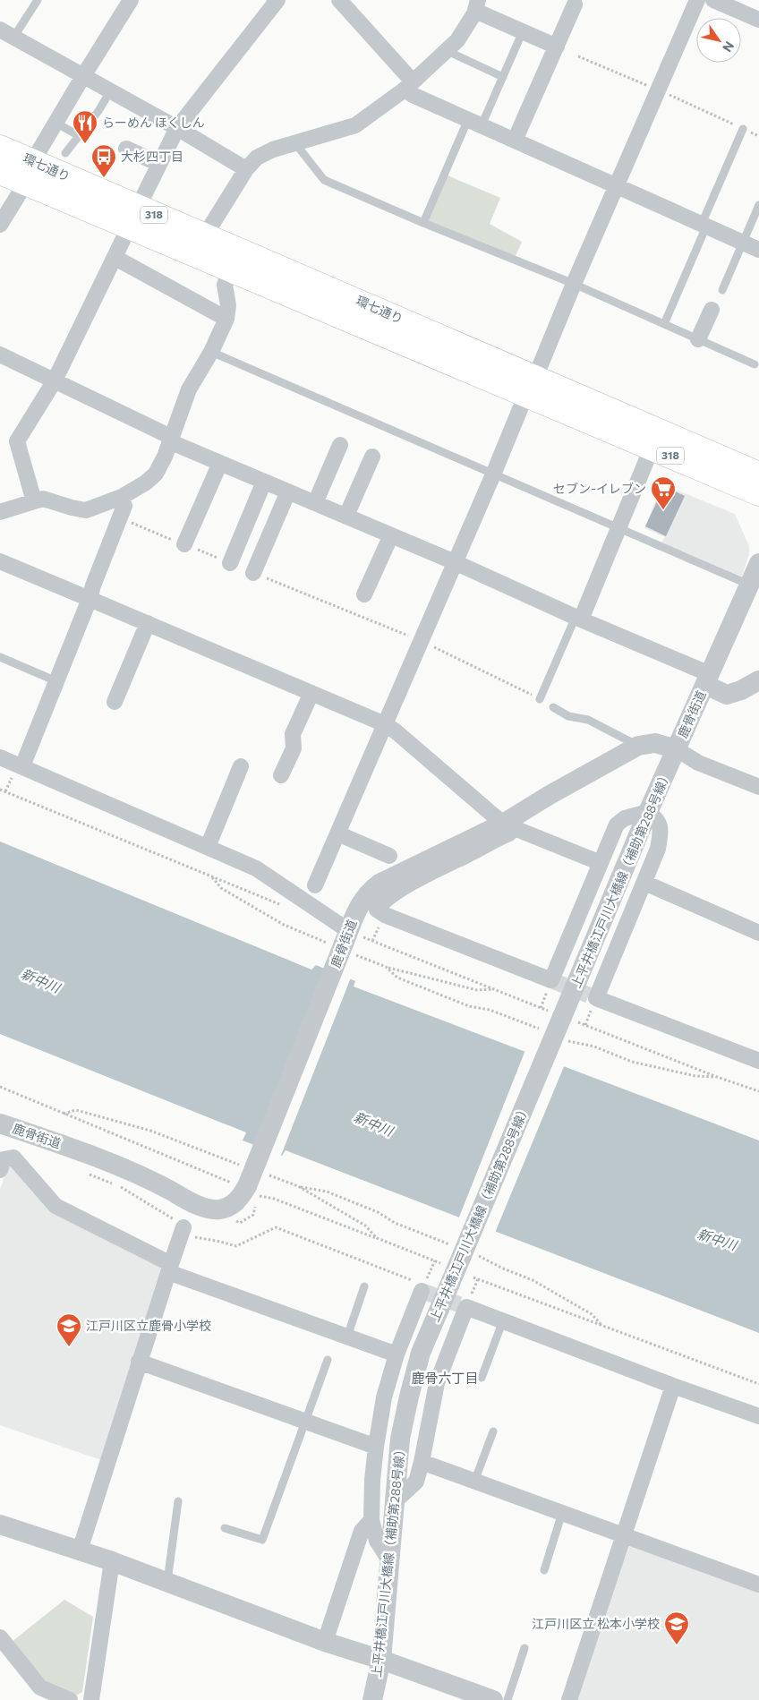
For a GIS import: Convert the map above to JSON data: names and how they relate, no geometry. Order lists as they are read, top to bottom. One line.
{"streets":{"main road":["環七通り","318"],"street":["鹿骨街道","上平井橋江戸川大橋線（補助第288号線）"]},"crossings":[["鹿骨街道","上平井橋江戸川大橋線（補助第288号線）"]],"districts":["鹿骨六丁目"],"water":["新中川"],"places":{"restaurant":["らーめん ほくしん"],"bus stop":["大杉四丁目"],"supermarket":["セブン-イレブン"],"school or university":["江戸川区立鹿骨小学校","江戸川区立 松本小学校"]},"north":"bottom right"}
